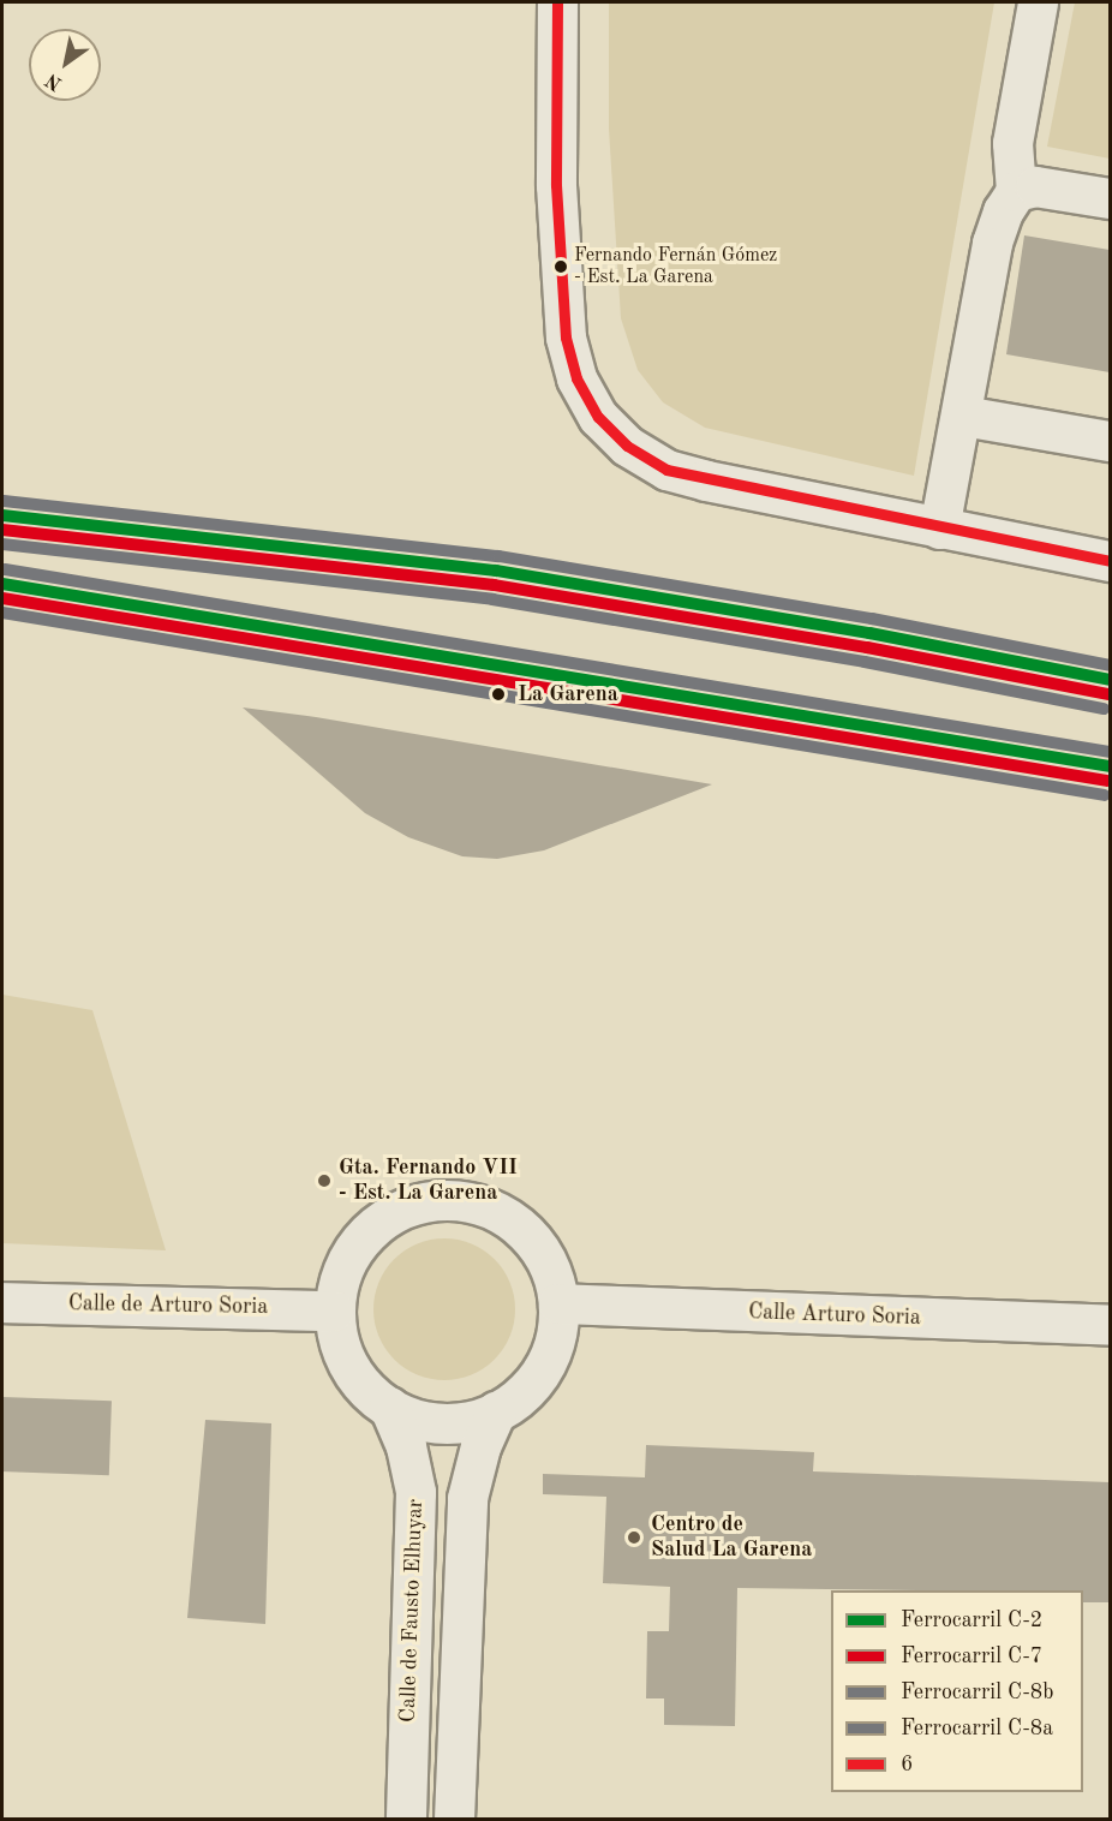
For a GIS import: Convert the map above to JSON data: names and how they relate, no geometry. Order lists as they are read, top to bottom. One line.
{"streets":{"street":["Calle de Arturo Soria","Calle Arturo Soria","Calle de Fausto Elhuyar"]},"crossings":[["Calle de Arturo Soria","Calle Arturo Soria"],["Calle de Arturo Soria","Calle de Fausto Elhuyar"],["Calle Arturo Soria","Calle de Fausto Elhuyar"]],"places":["Fernando Fernán Gómez - Est. La Garena","La Garena","Gta. Fernando VII - Est. La Garena","Centro de Salud La Garena"],"lines":["transit line 6","rail line C-8b","rail line C-2","rail line C-7","rail line C-8a"],"legend":["Ferrocarril C-2","Ferrocarril C-7","Ferrocarril C-8b","Ferrocarril C-8a","6"],"north":"bottom left"}
